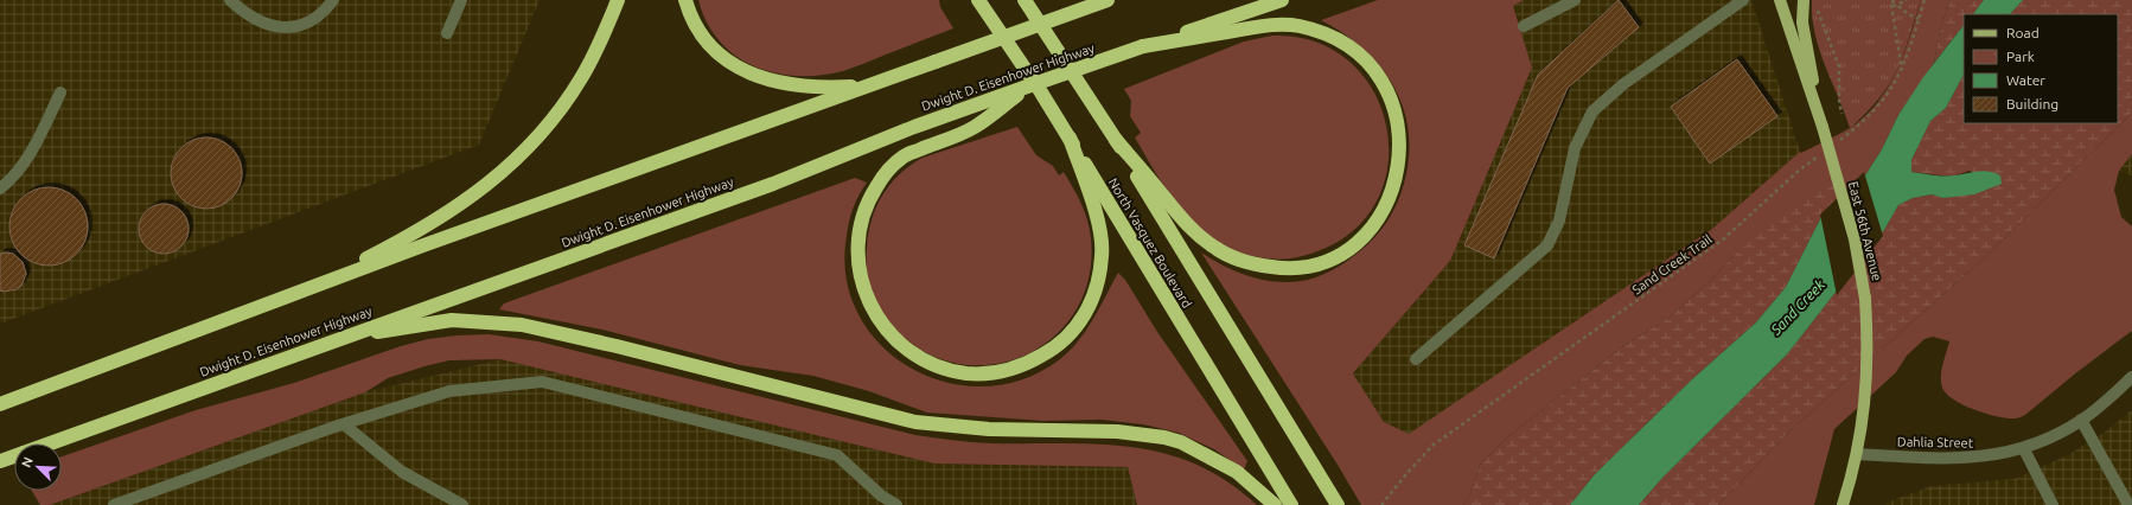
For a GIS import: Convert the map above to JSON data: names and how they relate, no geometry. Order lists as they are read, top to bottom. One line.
{"streets":{"highway":["Dwight D. Eisenhower Highway","North Vasquez Boulevard"],"main road":["East 56th Avenue"],"street":["Dahlia Street"],"path":["Sand Creek Trail"]},"crossings":[["East 56th Avenue","Dahlia Street"]],"water":["Sand Creek"],"legend":["Road","Park","Water","Building"],"north":"top left"}
